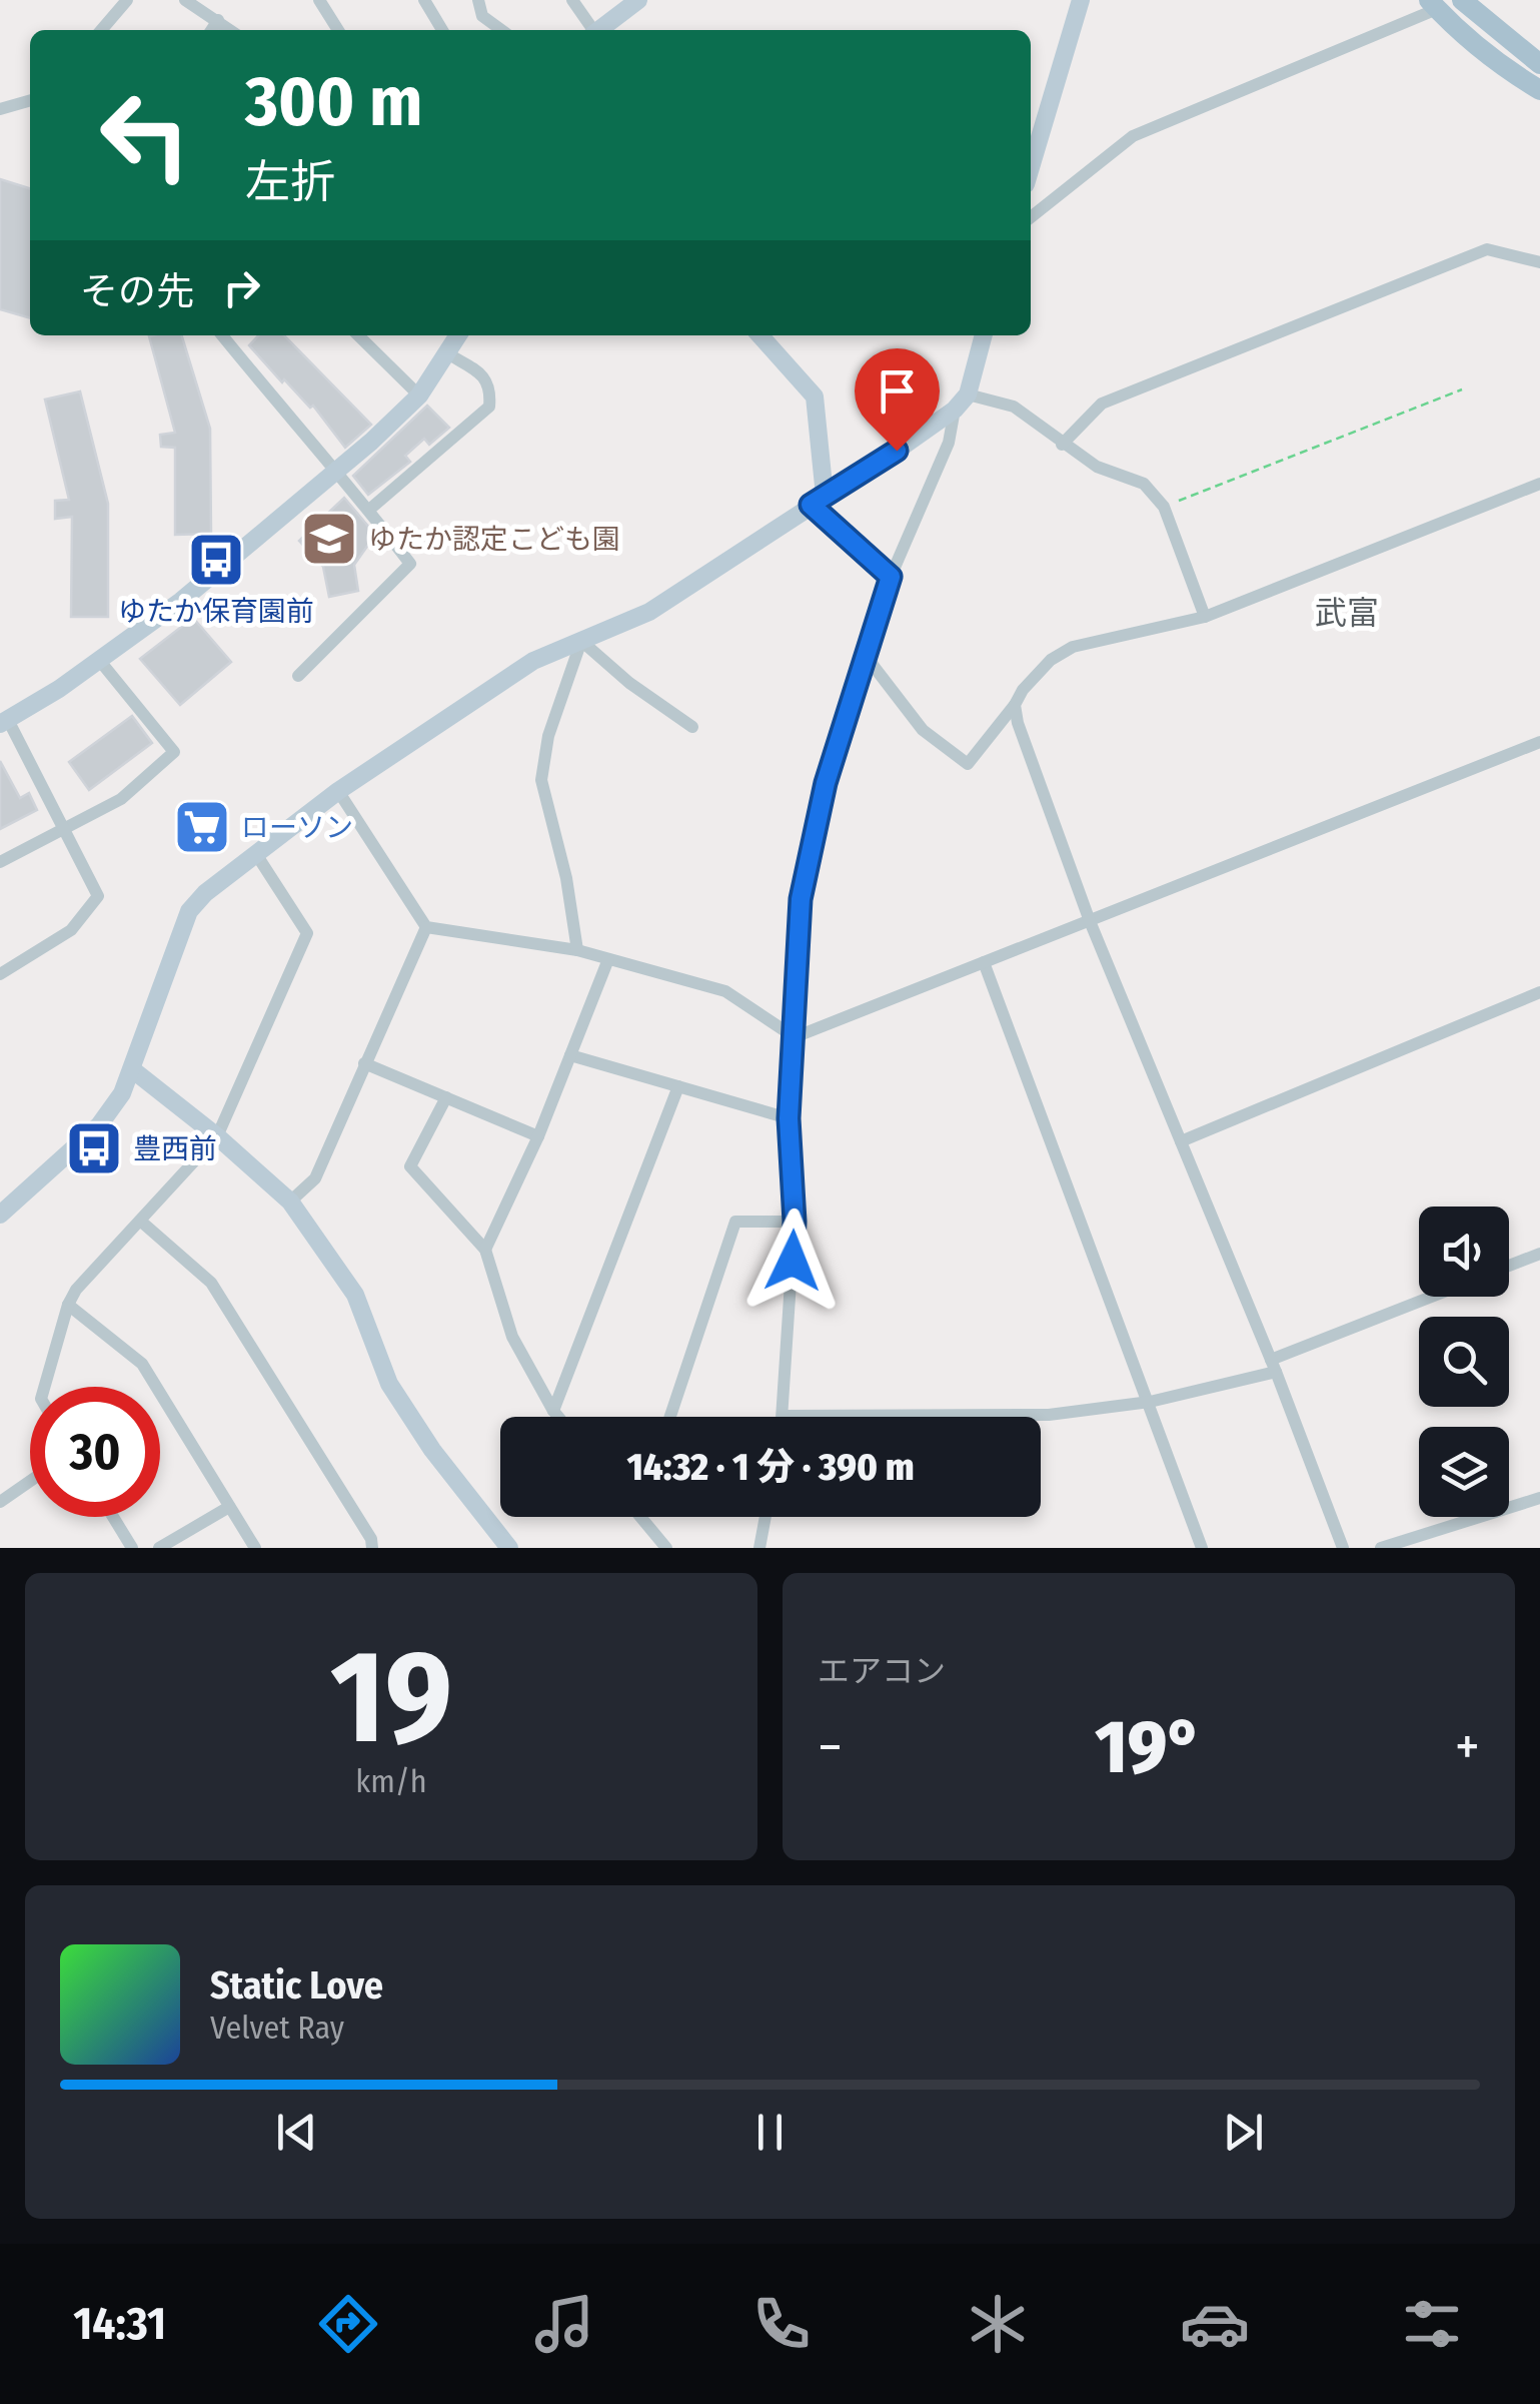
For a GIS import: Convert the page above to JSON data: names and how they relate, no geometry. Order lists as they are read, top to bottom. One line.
{"districts":["武富"],"places":{"school or university":["ゆたか認定こども園"],"bus stop":["ゆたか保育園前","豊西前"],"supermarket":["ローソン"]},"page":{"turn":["300 m","左折"],"then":"その先","limit":"30","trip":"14:32 · 1 分 · 390 m","tile":[["19","km/h"],"エアコン"],"heat":["−","19°","+"],"song":["Static Love","Velvet Ray"],"tabs":"14:31"}}
